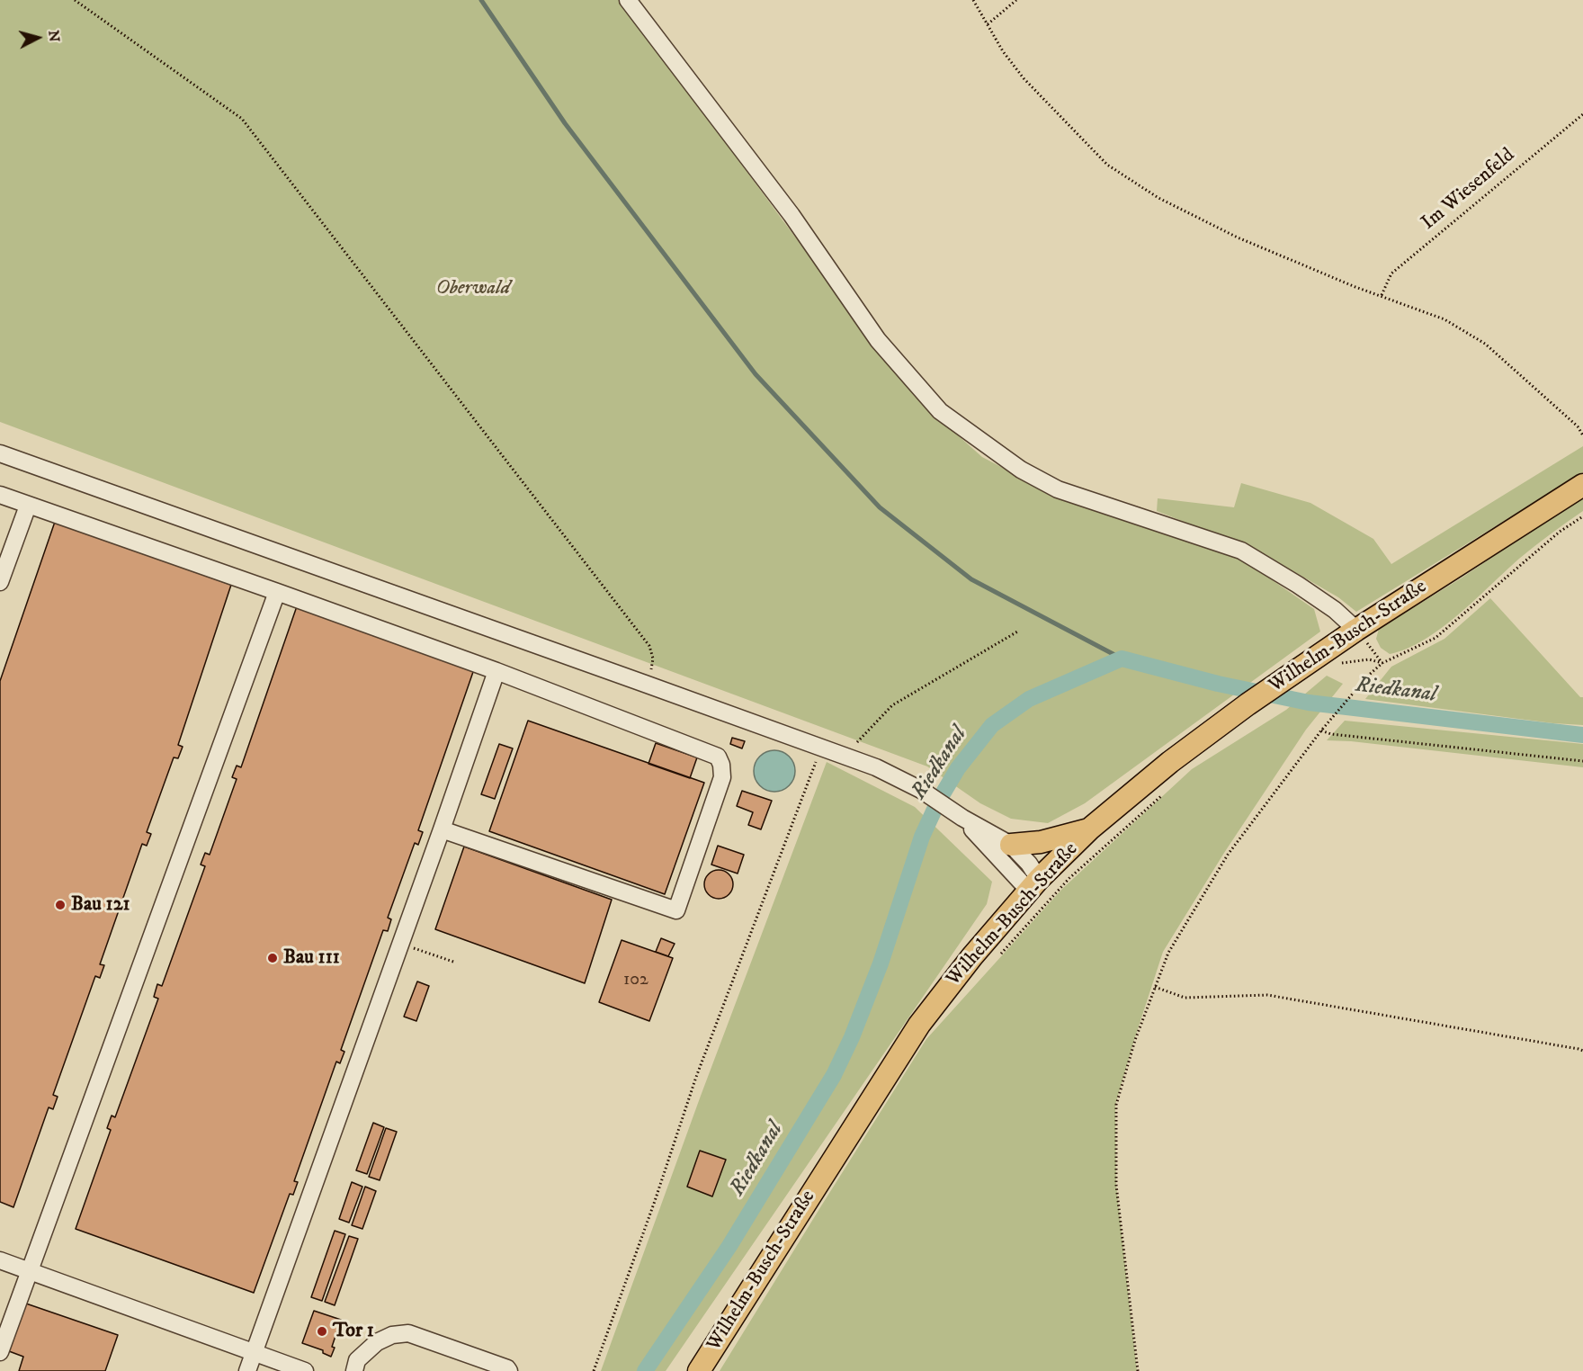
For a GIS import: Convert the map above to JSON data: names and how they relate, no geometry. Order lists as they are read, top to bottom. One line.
{"streets":{"main road":["Wilhelm-Busch-Straße"],"path":["Im Wiesenfeld"]},"water":["Riedkanal"],"parks":["Oberwald"],"places":["Bau 121","Bau 111","Tor 1"],"house_numbers":["102"],"north":"right"}
